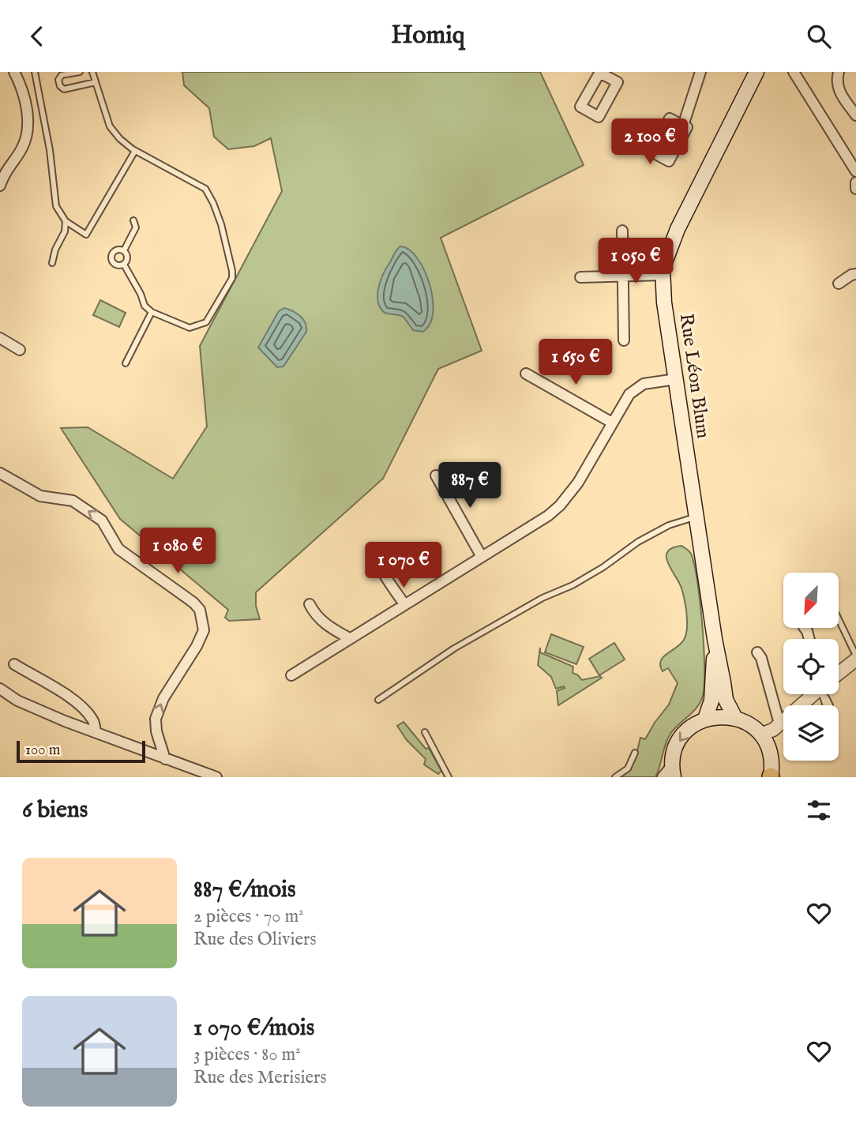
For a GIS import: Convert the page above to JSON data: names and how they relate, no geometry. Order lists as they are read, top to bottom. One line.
{"streets":{"main road":["Rue Léon Blum"]},"scale_bar":"100 m","north":"bottom left","page":{"header":"Homiq","price":["2 100 €","1 050 €","1 650 €","887 €","1 080 €","1 070 €"],"scale":"100 m","heading":"6 biens","list":[{"name":"887 €/mois","note":"2 pièces · 70 m² · Rue des Oliviers"},{"name":"1 070 €/mois","note":"3 pièces · 80 m² · Rue des Merisiers"}]}}
